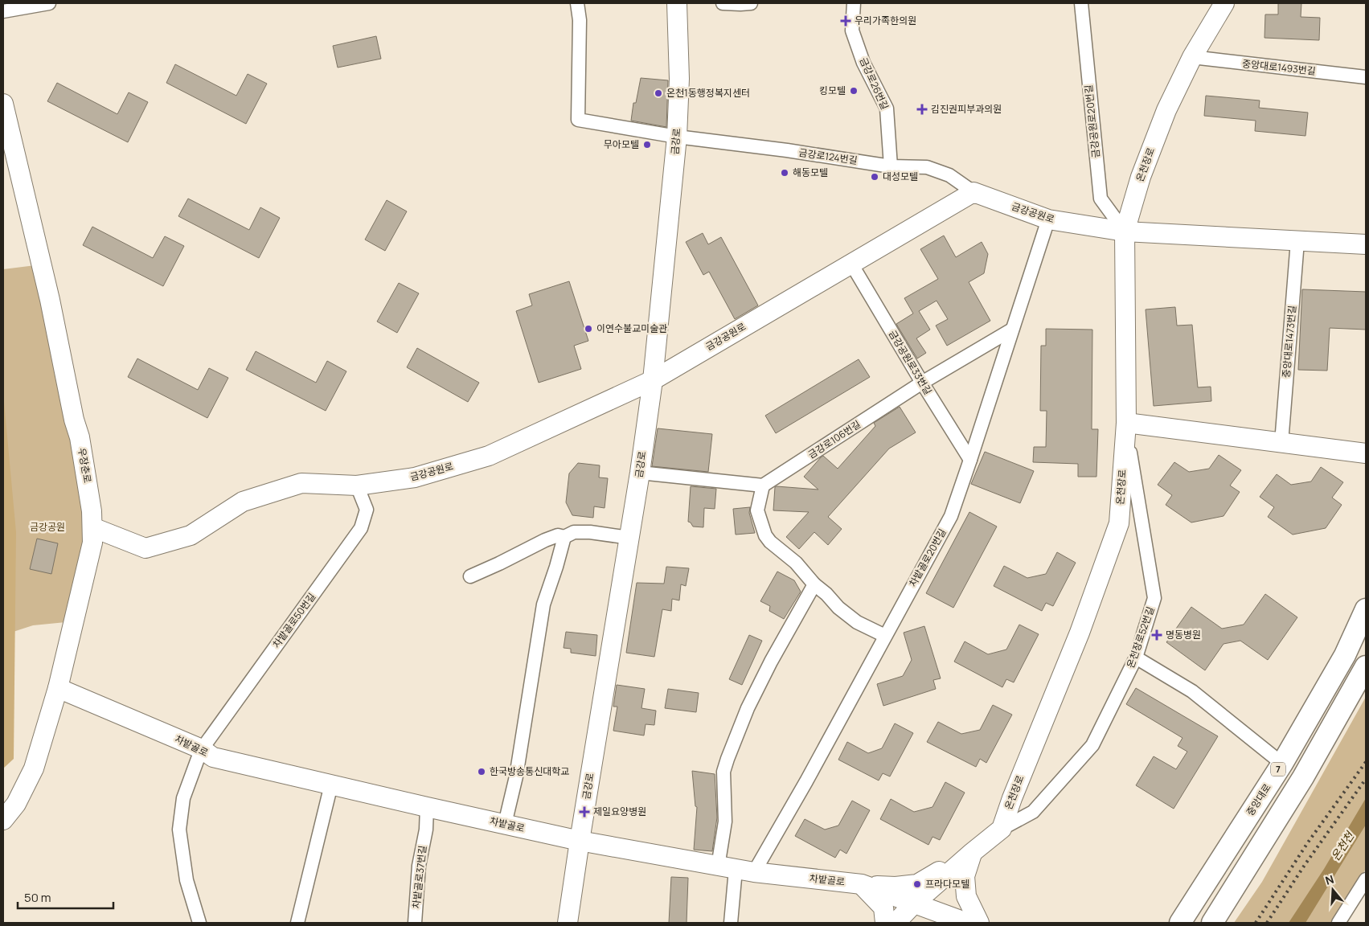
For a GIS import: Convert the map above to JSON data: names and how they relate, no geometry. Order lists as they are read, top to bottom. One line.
{"streets":{"main road":["7","중앙대로"],"street":["중앙대로1493번길","금강로26번길","금강공원로20번길","금강로","금강로124번길","온천장로","금강공원로","중앙대로1473번길","금강공원로33번길","금강로106번길","우장춘로","차밭골로20번길","차밭골로50번길","온천장로52번길","차밭골로","차밭골로37번길"]},"crossings":[["중앙대로1493번길","온천장로"],["금강로26번길","금강로124번길"],["금강공원로20번길","온천장로"],["금강공원로20번길","금강공원로"],["금강로","금강로124번길"],["금강로","금강공원로"],["금강로","차밭골로"],["금강로124번길","금강공원로"],["온천장로","금강공원로"],["온천장로","온천장로52번길"],["금강공원로","중앙대로1473번길"],["금강공원로","금강공원로33번길"],["금강공원로","우장춘로"],["금강공원로","차밭골로20번길"],["금강공원로","차밭골로50번길"],["금강공원로33번길","금강로106번길"],["금강공원로33번길","차밭골로20번길"],["금강로106번길","차밭골로20번길"],["우장춘로","차밭골로"],["차밭골로20번길","차밭골로"],["차밭골로50번길","차밭골로"],["차밭골로","차밭골로37번길"]],"water":["온천천"],"parks":["금강공원"],"places":{"health":["우리가족한의원","김진권피부과의원","명동병원","제일요양병원"],"other":["킹모텔","온천1동행정복지센터","무아모텔","해동모텔","대성모텔","이연수불교미술관","한국방송통신대학교","프라다모텔"]},"scale_bar":"50 m","north":"top"}
